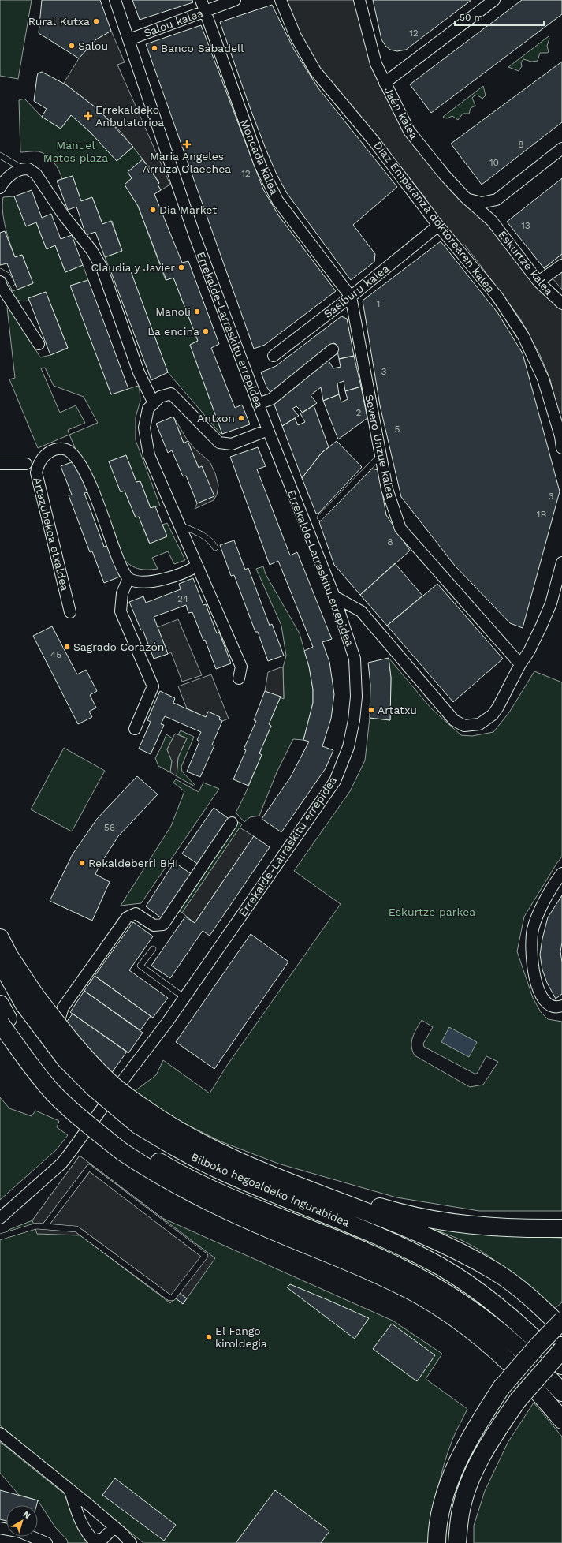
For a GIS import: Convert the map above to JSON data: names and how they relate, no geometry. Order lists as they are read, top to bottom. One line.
{"streets":{"highway":["Bilboko hegoaldeko ingurabidea"],"street":["Salou kalea","Jaén kalea","Moncada kalea","Diaz Emparanza doktorearen kalea","Eskurtze kalea","Sasiburu kalea","Errekalde-Larraskitu errepidea","Severo Unzue kalea","Artazubekoa etxaldea"]},"crossings":[["Salou kalea","Moncada kalea"],["Salou kalea","Errekalde-Larraskitu errepidea"],["Jaén kalea","Eskurtze kalea"],["Moncada kalea","Sasiburu kalea"],["Moncada kalea","Severo Unzue kalea"],["Diaz Emparanza doktorearen kalea","Sasiburu kalea"],["Sasiburu kalea","Severo Unzue kalea"]],"parks":["Manuel Matos plaza","Eskurtze parkea"],"places":{"other":["Rural Kutxa","Salou","Banco Sabadell","Dia Market","Claudia y Javier","Manoli","La encina","Antxon","Sagrado Corazón","Artatxu","Rekaldeberri BHI","El Fango kiroldegia"],"health":["Errekaldeko Anbulatorioa","Maria Angeles Arruza Olaechea"]},"house_numbers":["12","8","10","12","13","1","3","2","5","3","1B","8","24","45","56"],"scale_bar":"50 m","north":"top right"}
